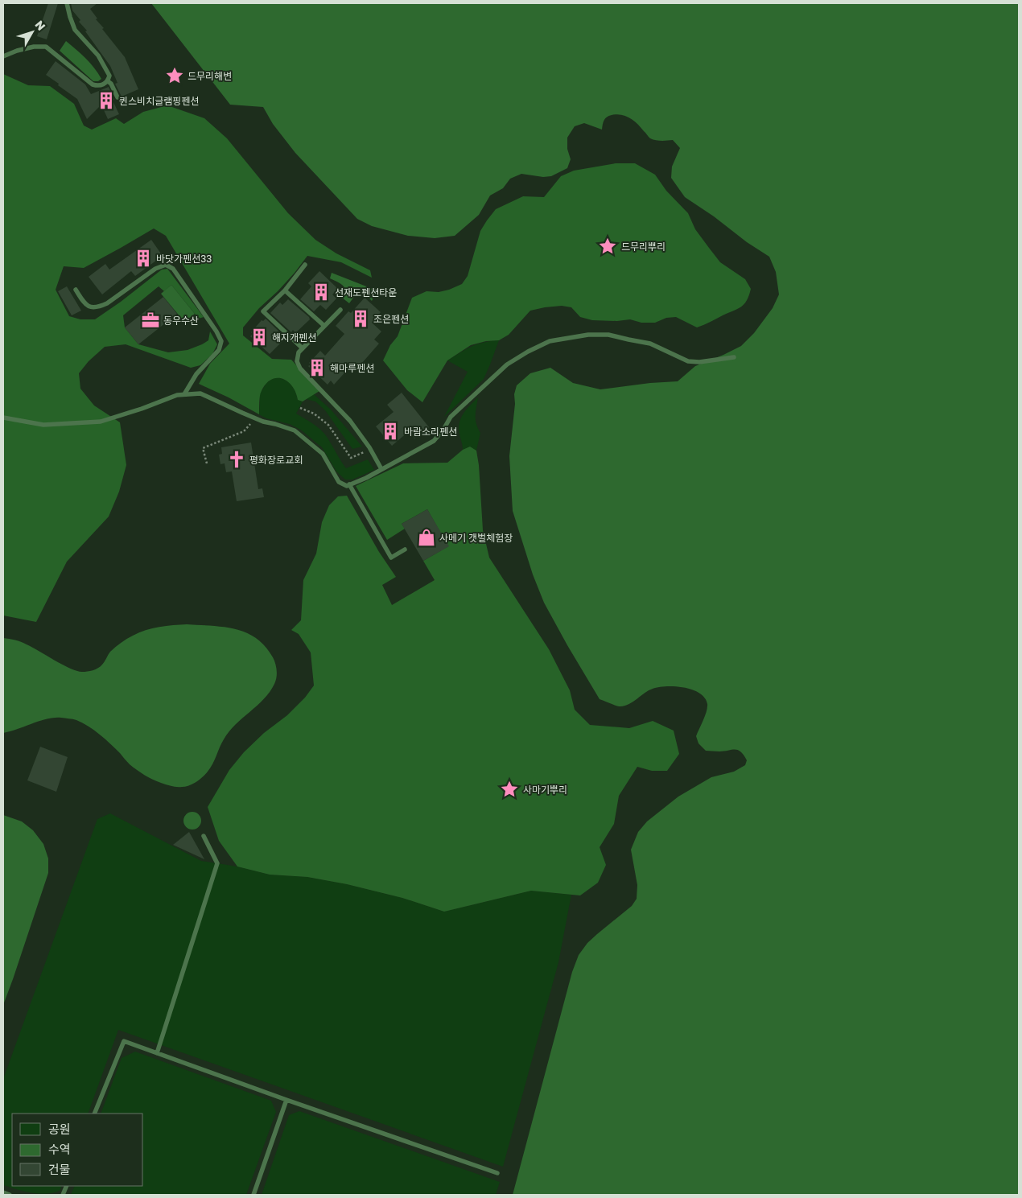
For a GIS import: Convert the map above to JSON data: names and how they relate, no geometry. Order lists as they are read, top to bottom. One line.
{"places":{"place":["드무리해변","드무리뿌리","사마기뿌리"],"building":["퀸스비치글램핑펜션","바닷가펜션33","선재도펜션타운","조은펜션","해지개펜션","해마루펜션","바람소리펜션"],"office":["동우수산"],"church":["평화장로교회"],"shop":["사메기 갯벌체험장"]},"legend":["공원","수역","건물"],"north":"top right"}
